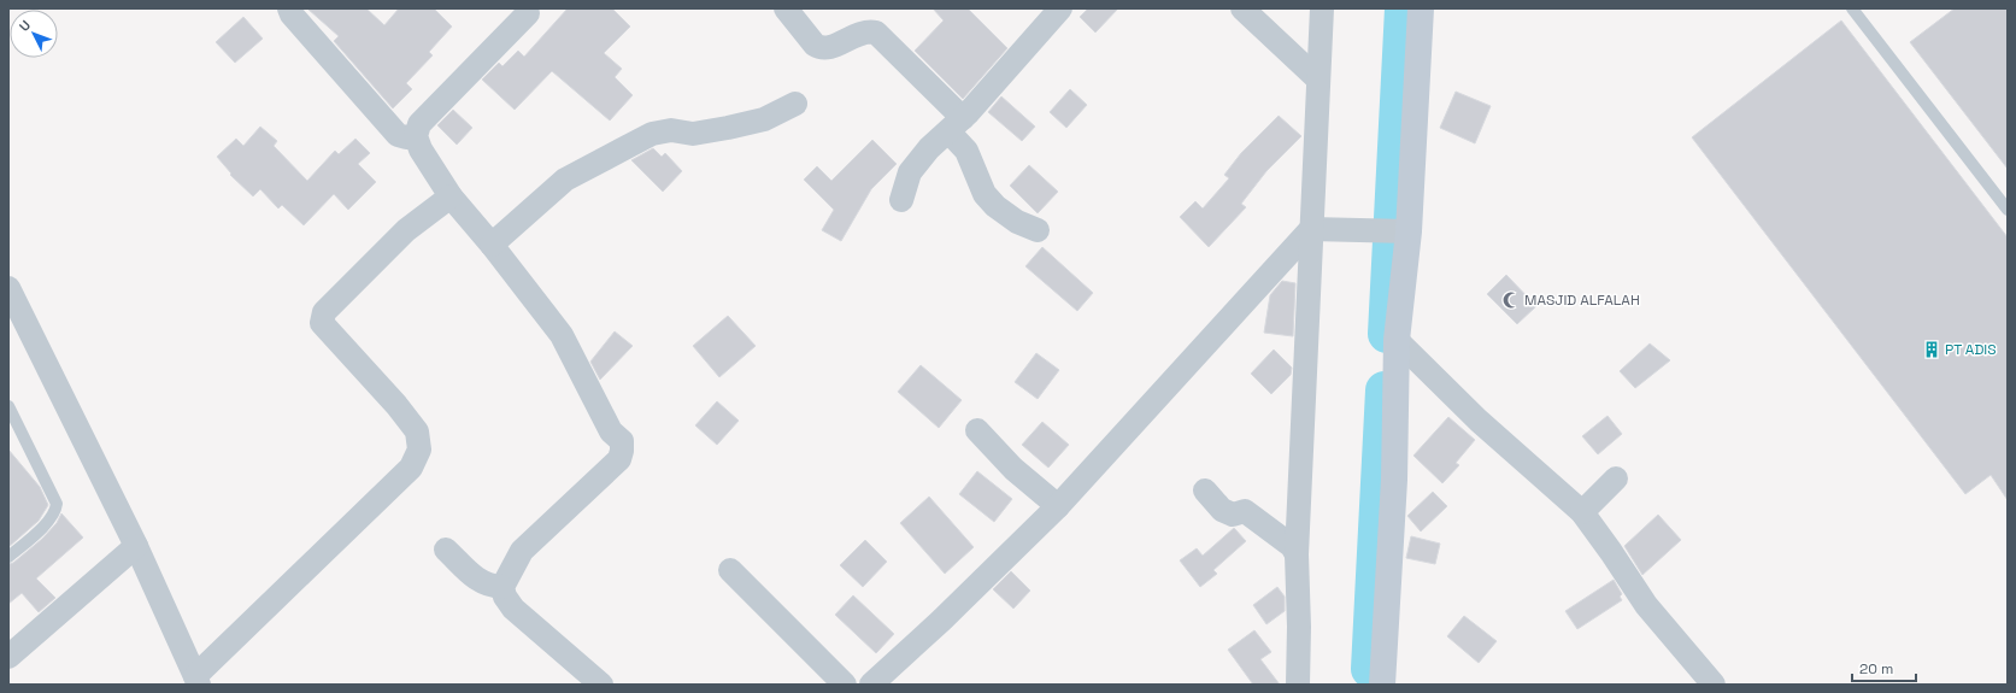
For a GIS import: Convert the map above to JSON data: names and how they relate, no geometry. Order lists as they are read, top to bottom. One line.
{"places":{"mosque":["MASJID ALFALAH"],"building":["PT ADIS"]},"scale_bar":"20 m","north":"top left"}
